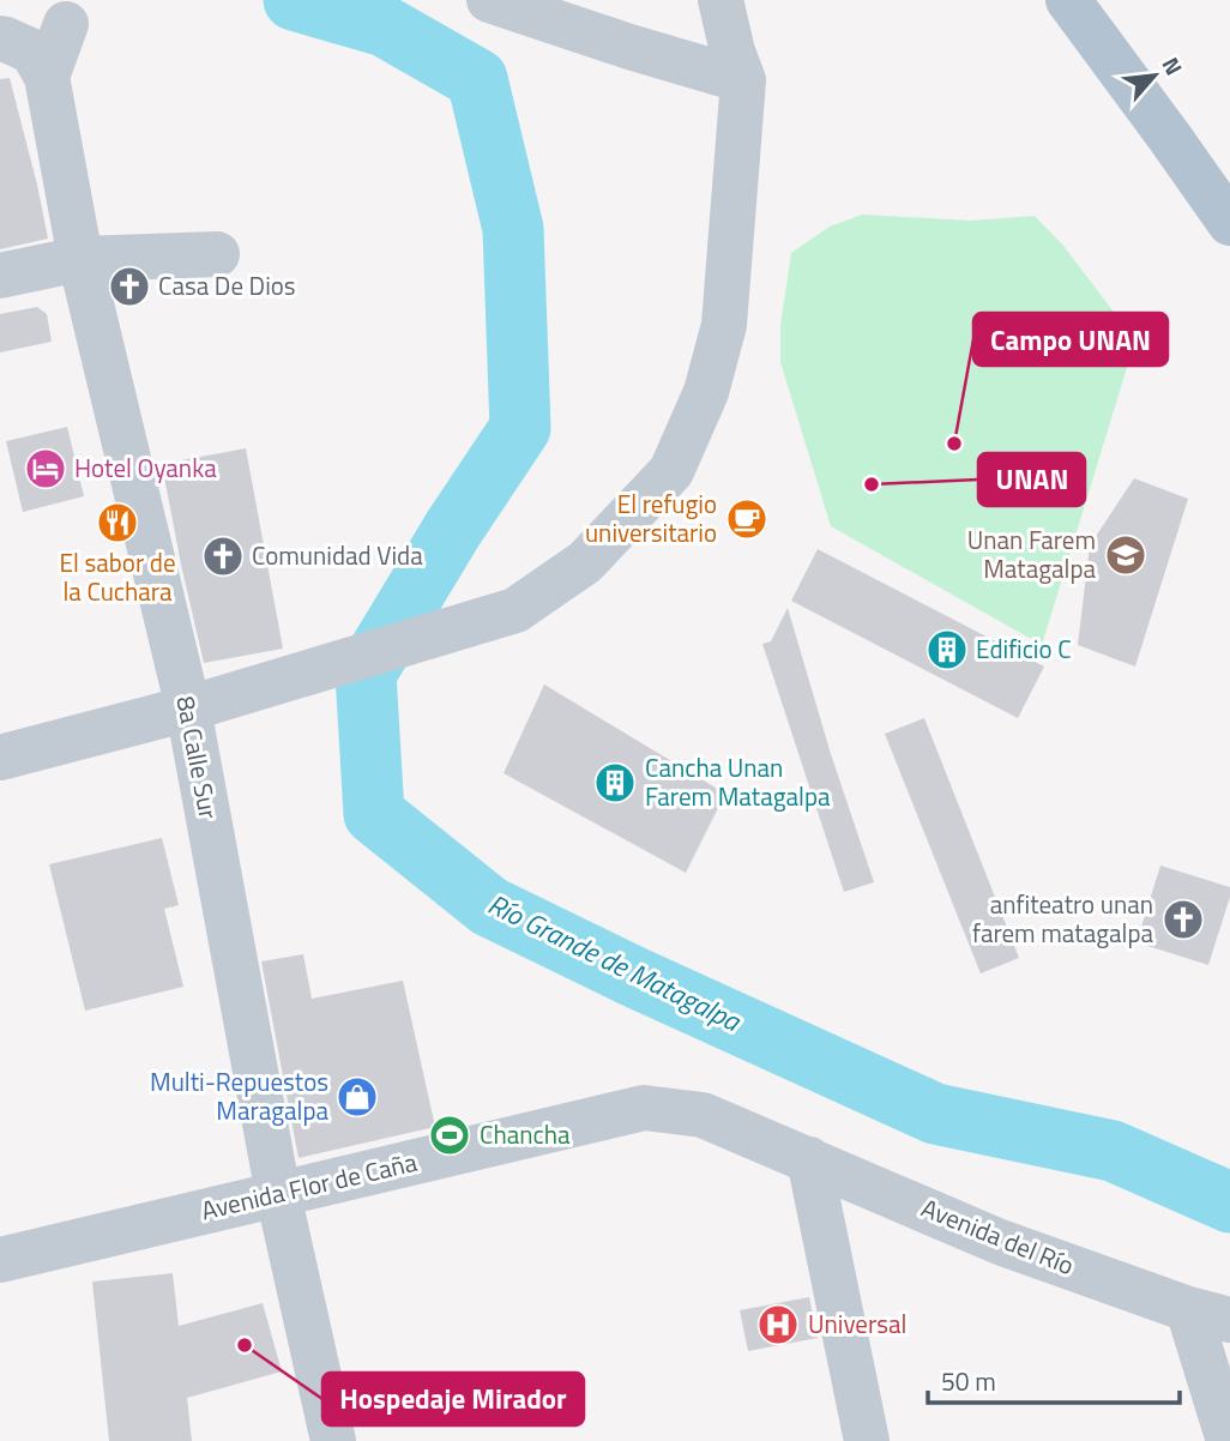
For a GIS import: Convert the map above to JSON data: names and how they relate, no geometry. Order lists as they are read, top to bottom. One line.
{"streets":{"street":["8a Calle Sur","Avenida Flor de Caña","Avenida del Río"]},"crossings":[["8a Calle Sur","Avenida Flor de Caña"],["Avenida Flor de Caña","Avenida del Río"]],"water":["Río Grande de Matagalpa"],"places":{"church":["Casa De Dios","Comunidad Vida","anfiteatro unan farem matagalpa"],"other":["Campo UNAN","UNAN","Hospedaje Mirador"],"hotel":["Hotel Oyanka"],"cafe":["El refugio universitario"],"restaurant":["El sabor de la Cuchara"],"school or university":["Unan Farem Matagalpa"],"building":["Edificio C","Cancha Unan Farem Matagalpa"],"shop":["Multi-Repuestos Maragalpa"],"sports":["Chancha"],"hospital":["Universal"]},"scale_bar":"50 m","north":"top right"}
